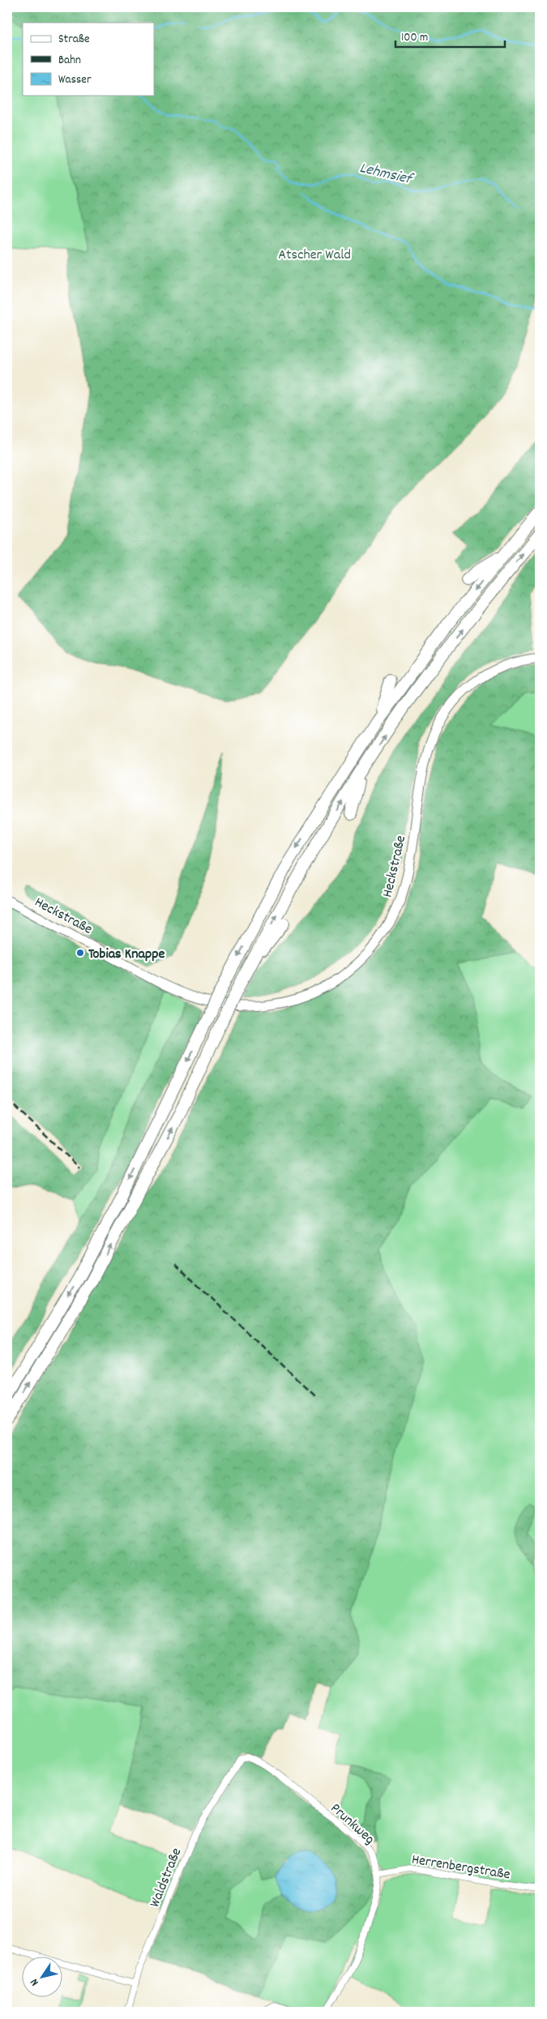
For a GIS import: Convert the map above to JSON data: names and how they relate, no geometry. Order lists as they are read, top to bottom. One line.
{"streets":{"main road":["Heckstraße"],"street":["Prunkweg","Herrenbergstraße","Waldstraße"]},"crossings":[["Prunkweg","Herrenbergstraße"],["Prunkweg","Waldstraße"]],"water":["Lehmsief"],"parks":["Atscher Wald"],"places":["Tobias Knappe"],"legend":["Straße","Bahn","Wasser"],"scale_bar":"100 m","north":"bottom left"}
